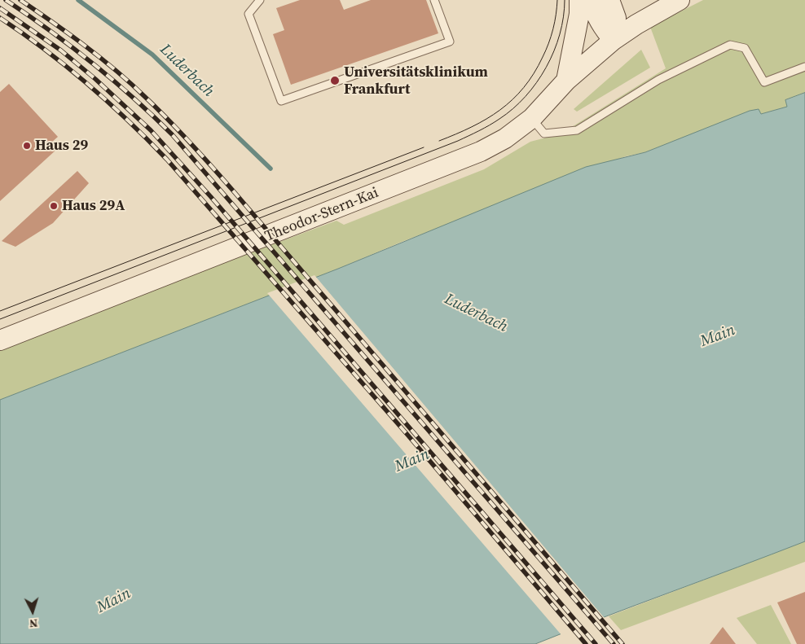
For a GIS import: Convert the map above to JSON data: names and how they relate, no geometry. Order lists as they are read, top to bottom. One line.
{"streets":{"main road":["Theodor-Stern-Kai"]},"water":["Luderbach","Main"],"places":["Universitätsklinikum Frankfurt","Haus 29","Haus 29A"],"north":"bottom"}
